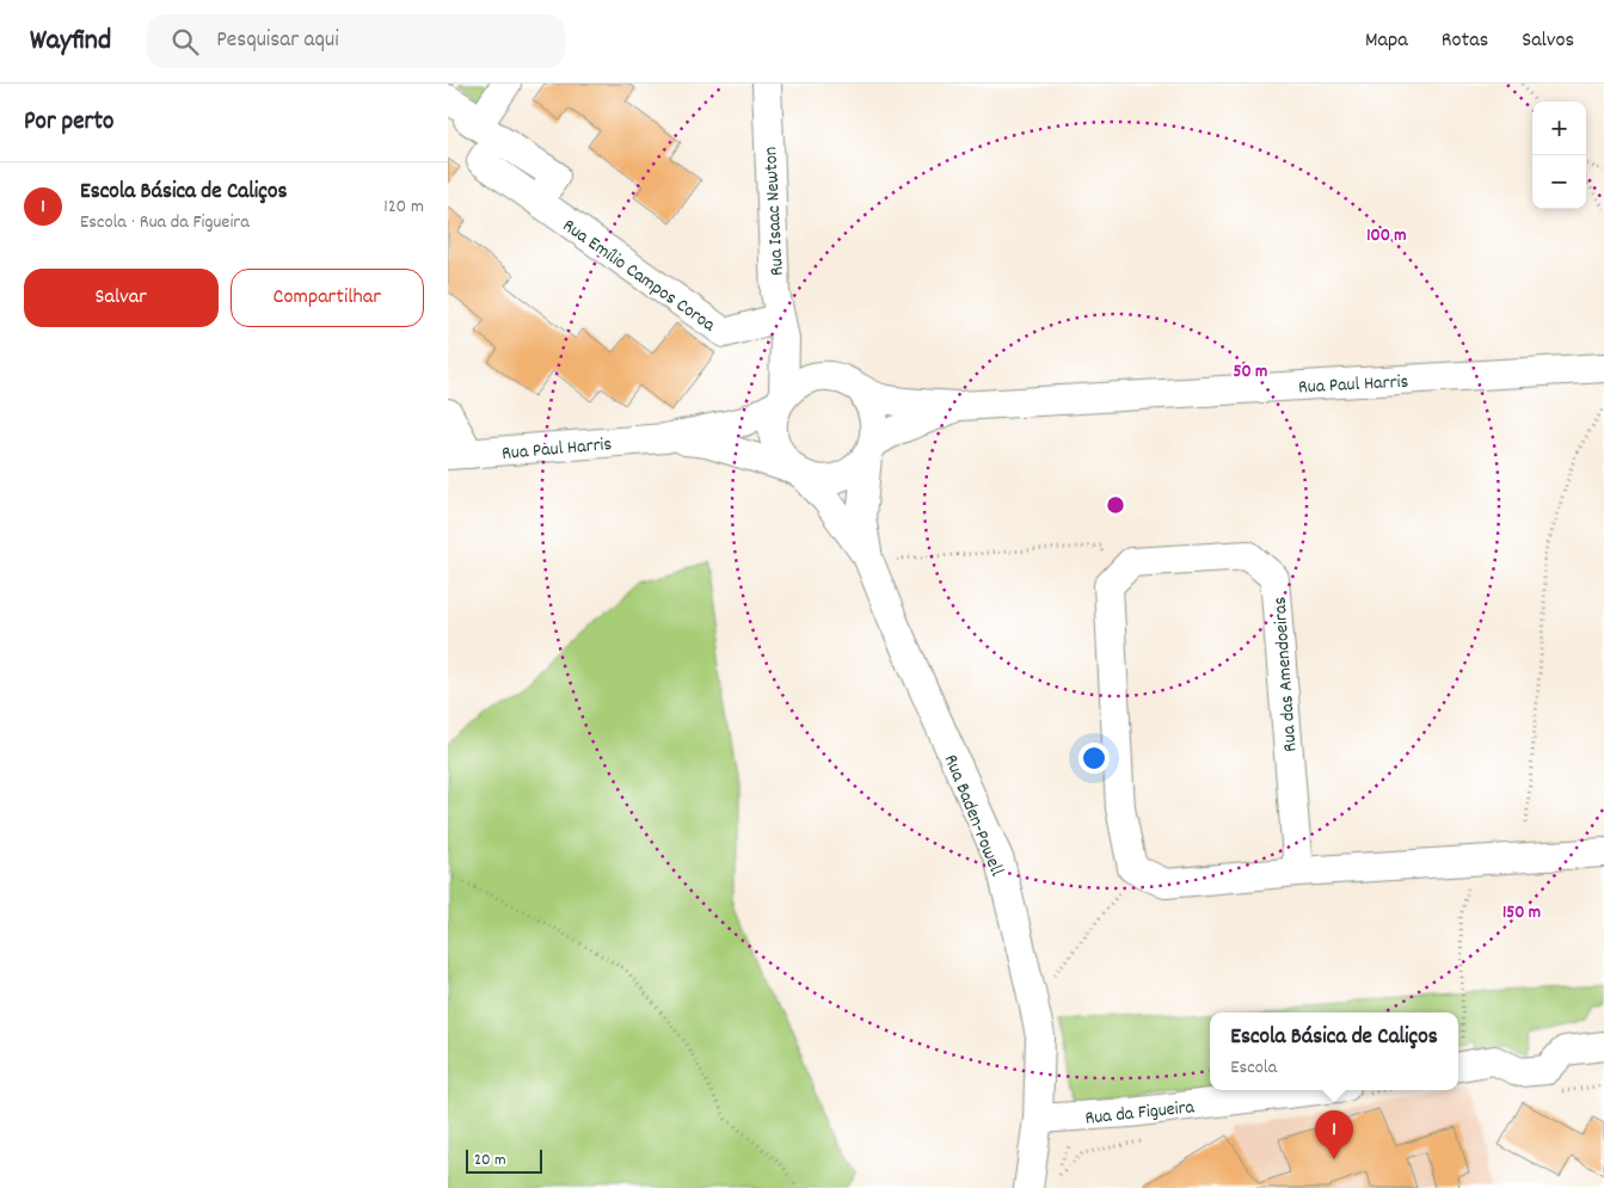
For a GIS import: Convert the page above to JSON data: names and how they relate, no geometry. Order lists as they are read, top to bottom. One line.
{"streets":{"street":["Rua Isaac Newton","Rua Emílio Campos Coroa","Rua Paul Harris","Rua das Amendoeiras","Rua Baden-Powell","Rua da Figueira"]},"crossings":[["Rua Isaac Newton","Rua Emílio Campos Coroa"],["Rua Isaac Newton","Rua Paul Harris"],["Rua Baden-Powell","Rua da Figueira"]],"scale_bar":"20 m","page":{"header":"Wayfind","search":"Pesquisar aqui","nav":["Mapa","Rotas","Salvos"],"heading":"Por perto","map_buttons":["+","−"],"list":[{"mark":"1","name":"Escola Básica de Caliços","note":"Escola · Rua da Figueira","value":"120 m"}],"buttons":["Salvar","Compartilhar"],"popup":["Escola Básica de Caliços","Escola"],"pins":"1","scale":"20 m"},"rings":["100 m","50 m","150 m"]}
